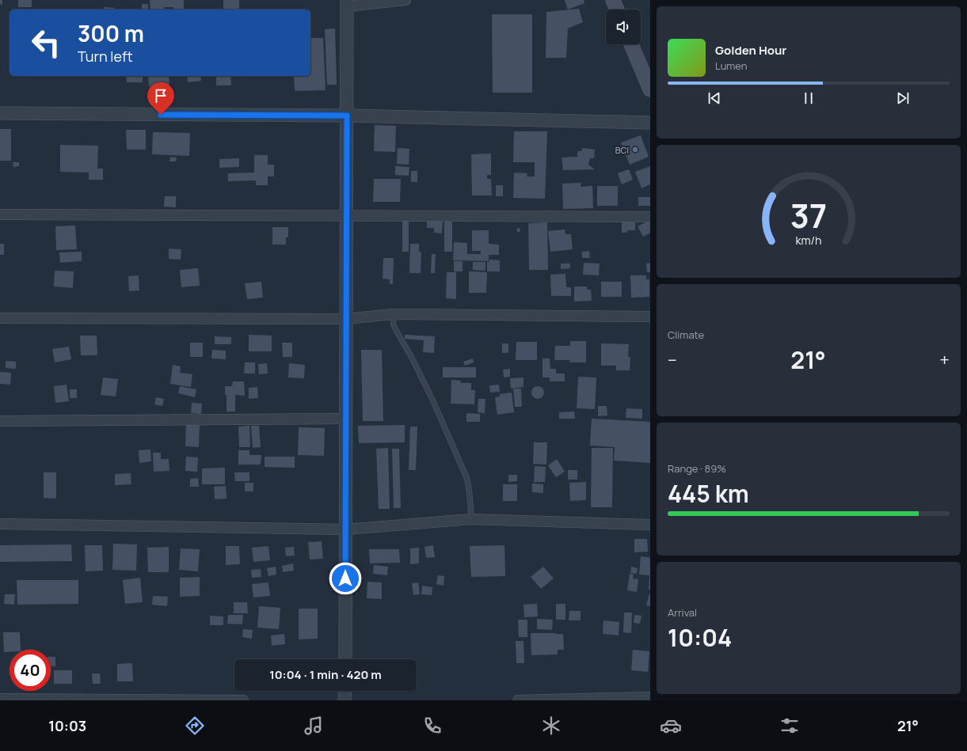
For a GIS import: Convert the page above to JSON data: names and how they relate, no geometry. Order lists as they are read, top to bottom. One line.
{"places":["BCI"],"page":{"turn":["300 m","Turn left"],"song":["Golden Hour","Lumen"],"tile":["Climate",["Range · 89%","445 km"],["Arrival","10:04"]],"heat":["−","21°","+"],"limit":"40","trip":"10:04 · 1 min · 420 m","tabs":["10:03","21°"],"gauge":["37","km/h"]}}
